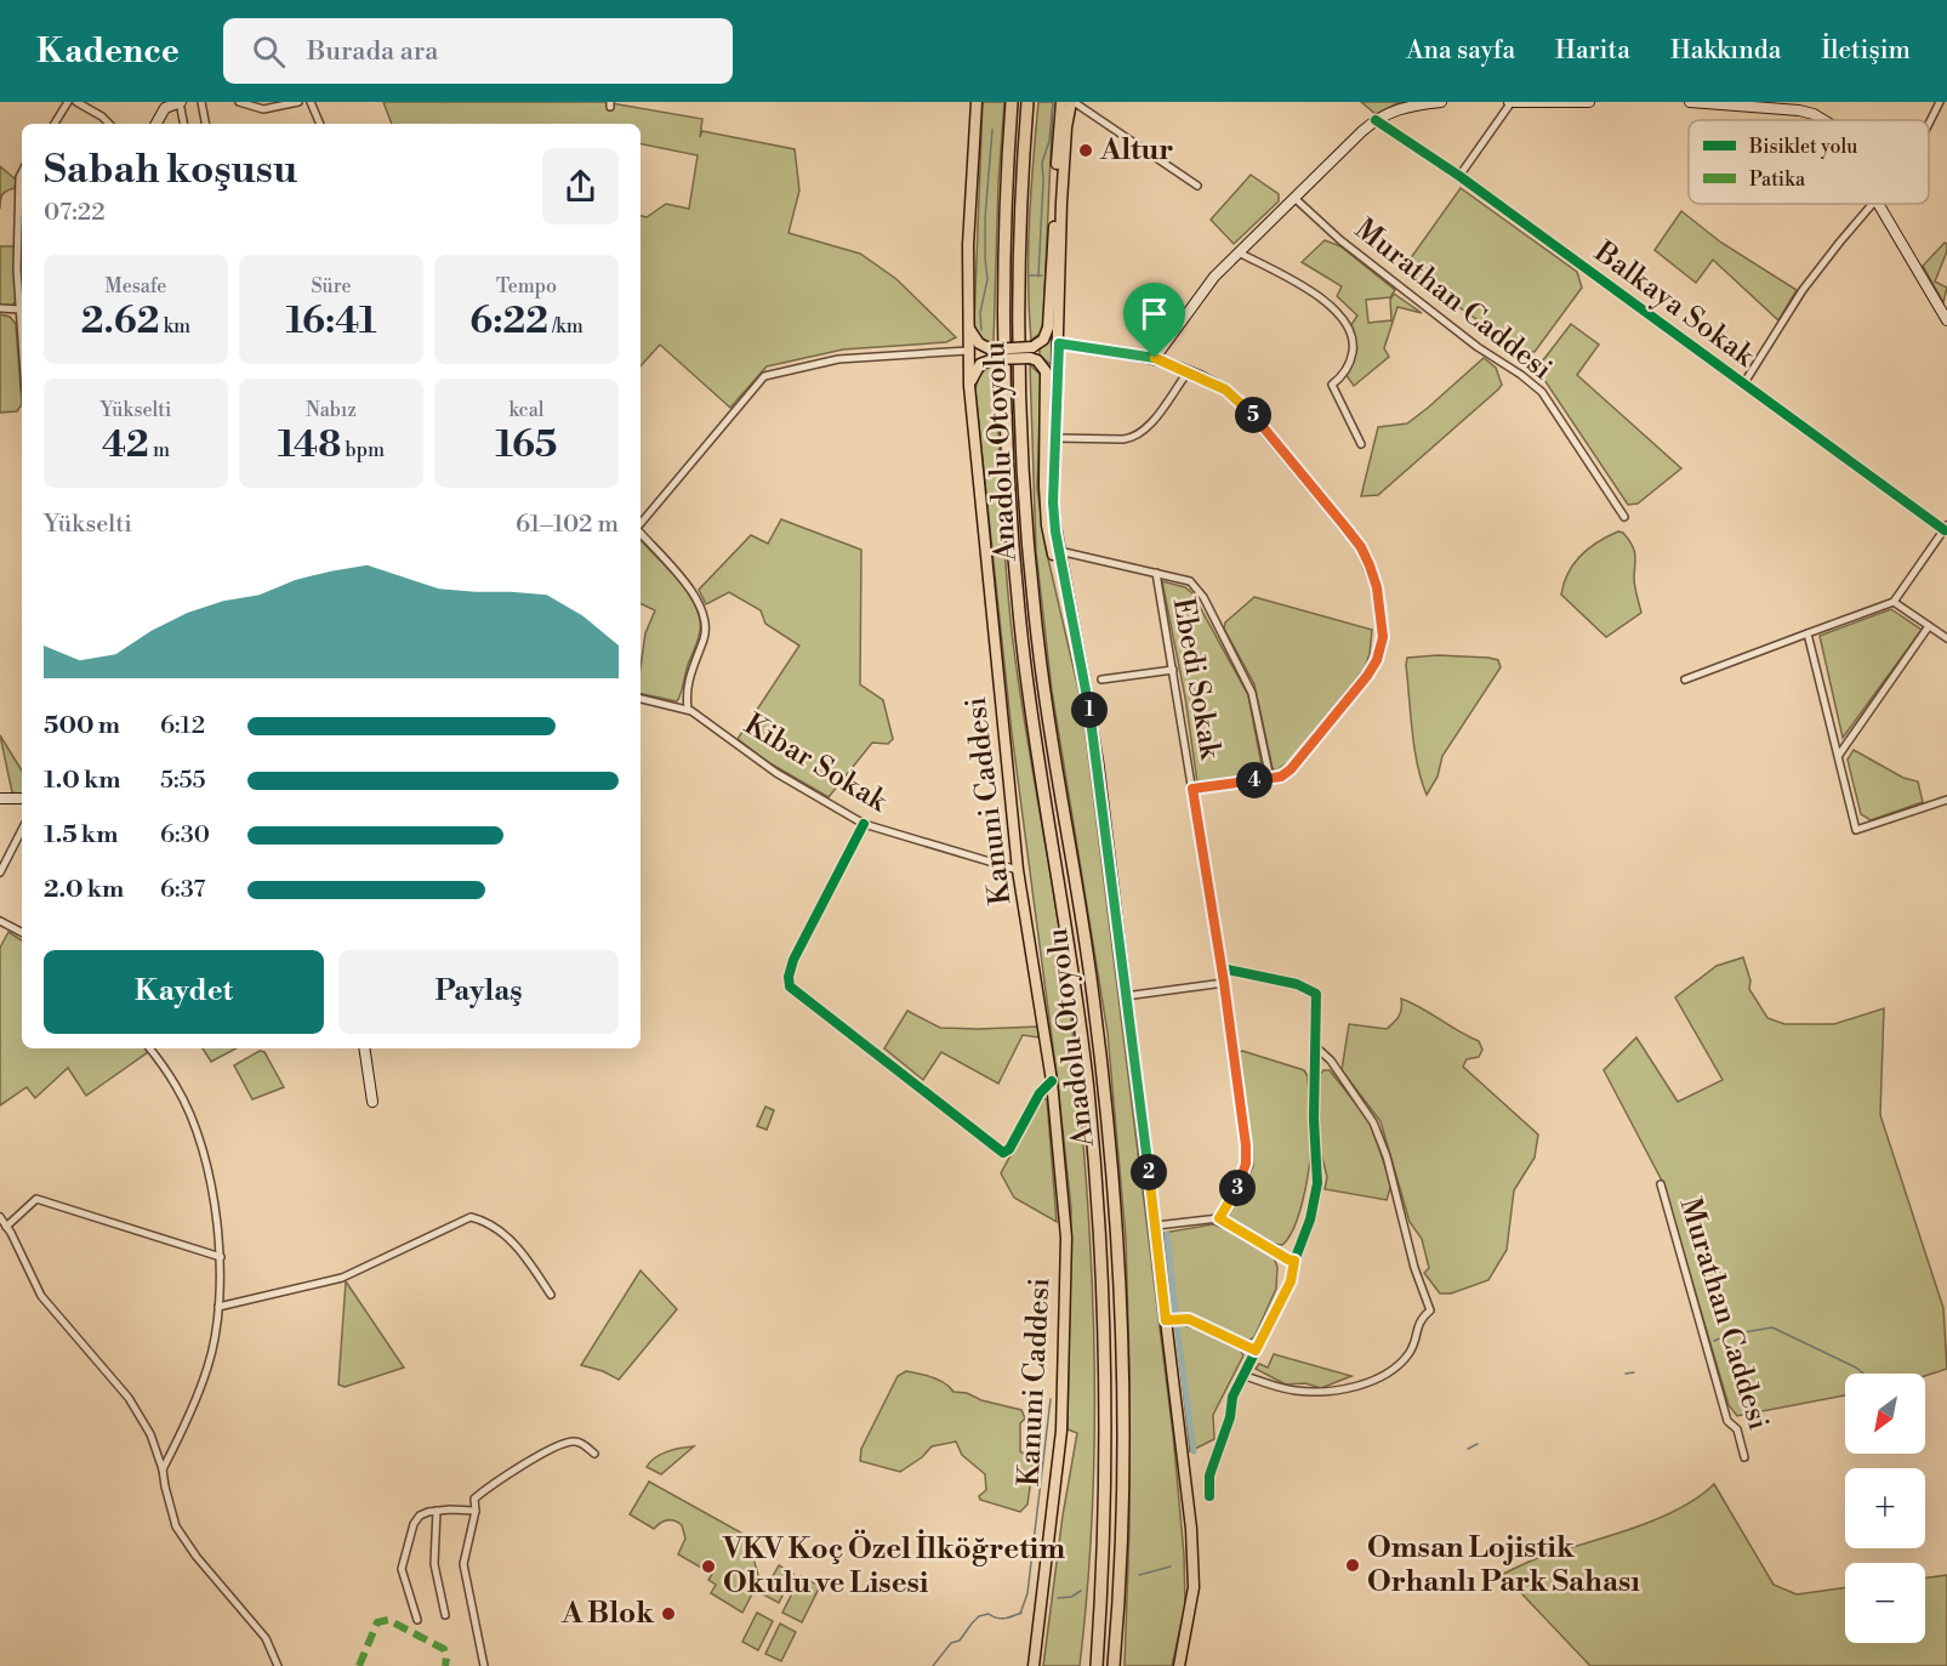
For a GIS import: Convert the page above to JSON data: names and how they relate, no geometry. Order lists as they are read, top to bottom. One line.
{"streets":{"highway":["Anadolu Otoyolu"],"main road":["Kanuni Caddesi"],"street":["Murathan Caddesi","Balkaya Sokak","Ebedi Sokak","Kibar Sokak"]},"crossings":[["Kibar Sokak","Kanuni Caddesi"]],"places":["Altur","Omsan Lojistik Orhanlı Park Sahası","VKV Koç Özel İlköğretim Okulu ve Lisesi","A Blok"],"legend":["Bisiklet yolu","Patika"],"north":"bottom left","page":{"header":"Kadence","search":"Burada ara","nav":["Ana sayfa","Harita","Hakkında","İletişim"],"heading":["Sabah koşusu","07:22"],"stats":[["Mesafe","2.62 km"],["Süre","16:41"],["Tempo","6:22 /km"],["Yükselti","42 m"],["Nabız","148 bpm"],["kcal","165"]],"pins":["5","1","4","2","3"],"chart":["Yükselti","61–102 m"],"list":[{"name":"500 m","note":"6:12"},{"name":"1.0 km","note":"5:55"},{"name":"1.5 km","note":"6:30"},{"name":"2.0 km","note":"6:37"}],"buttons":["Kaydet","Paylaş"],"map_buttons":["+","−"]}}
